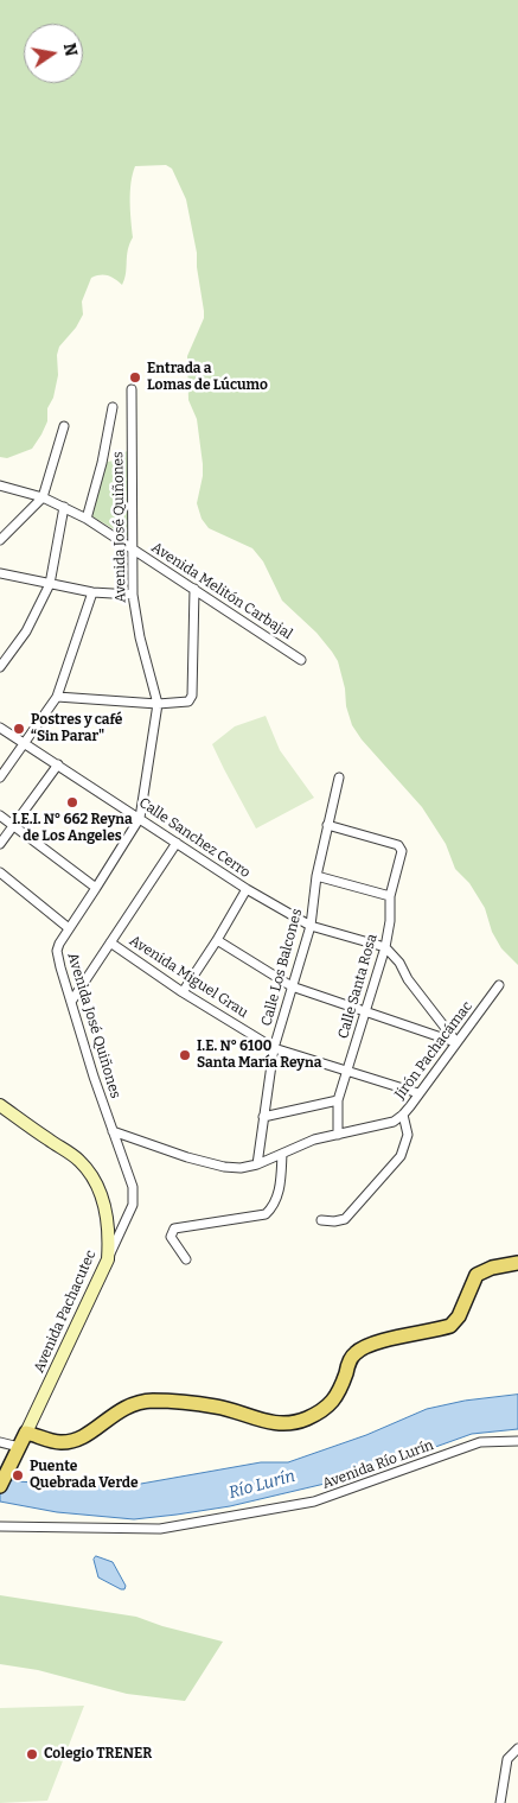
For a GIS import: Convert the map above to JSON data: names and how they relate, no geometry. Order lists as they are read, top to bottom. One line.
{"streets":{"main road":["Avenida Pachacutec"],"street":["Avenida José Quiñones","Avenida Melitón Carbajal","Calle Sanchez Cerro","Calle Los Balcones","Avenida Miguel Grau","Calle Santa Rosa","Jirón Pachacámac","Avenida Río Lurín"]},"crossings":[["Avenida José Quiñones","Avenida Melitón Carbajal"],["Avenida José Quiñones","Calle Sanchez Cerro"],["Avenida José Quiñones","Jirón Pachacámac"],["Avenida José Quiñones","Avenida Pachacutec"],["Calle Sanchez Cerro","Calle Los Balcones"],["Calle Sanchez Cerro","Calle Santa Rosa"],["Calle Los Balcones","Avenida Miguel Grau"],["Calle Los Balcones","Calle Santa Rosa"],["Calle Los Balcones","Jirón Pachacámac"],["Avenida Miguel Grau","Calle Santa Rosa"],["Avenida Miguel Grau","Jirón Pachacámac"],["Calle Santa Rosa","Jirón Pachacámac"]],"water":["Río Lurín"],"places":["Entrada a Lomas de Lúcumo","Postres y café “Sin Parar\"","I.E.I. N° 662 Reyna de Los Angeles","I.E. N° 6100 Santa María Reyna","Puente Quebrada Verde","Colegio TRENER"],"north":"right"}
